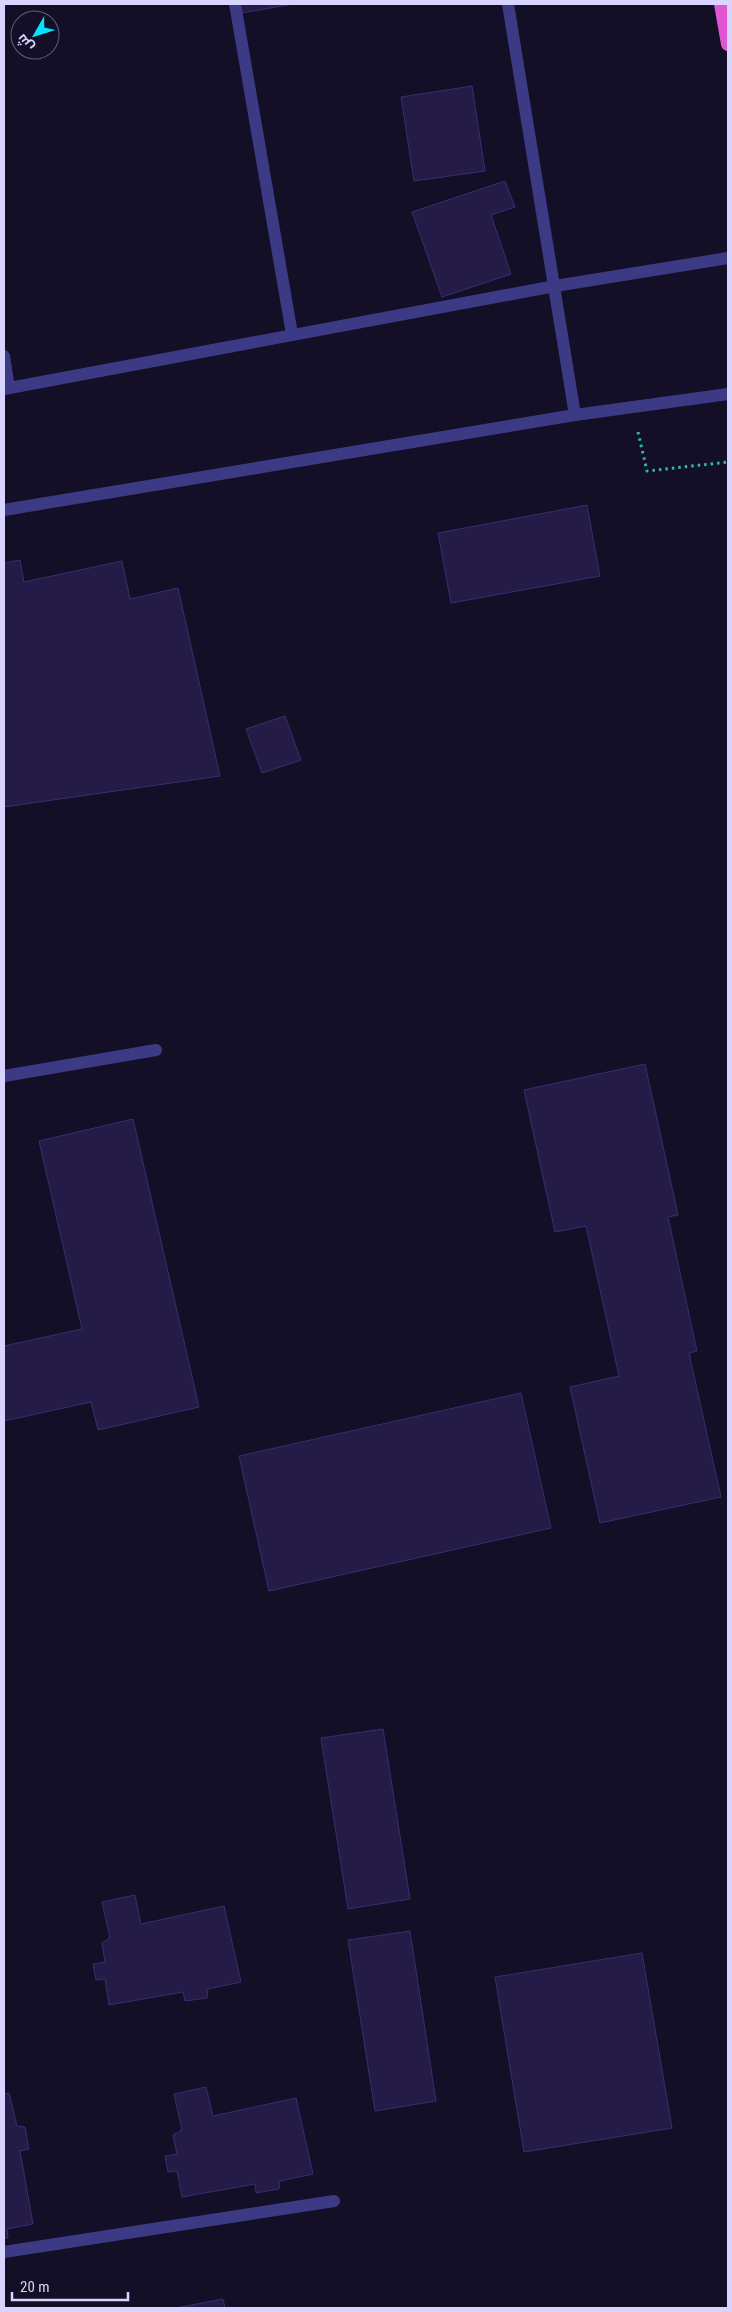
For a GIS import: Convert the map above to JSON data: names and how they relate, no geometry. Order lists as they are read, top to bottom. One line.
{"scale_bar":"20 m","north":"bottom left"}
